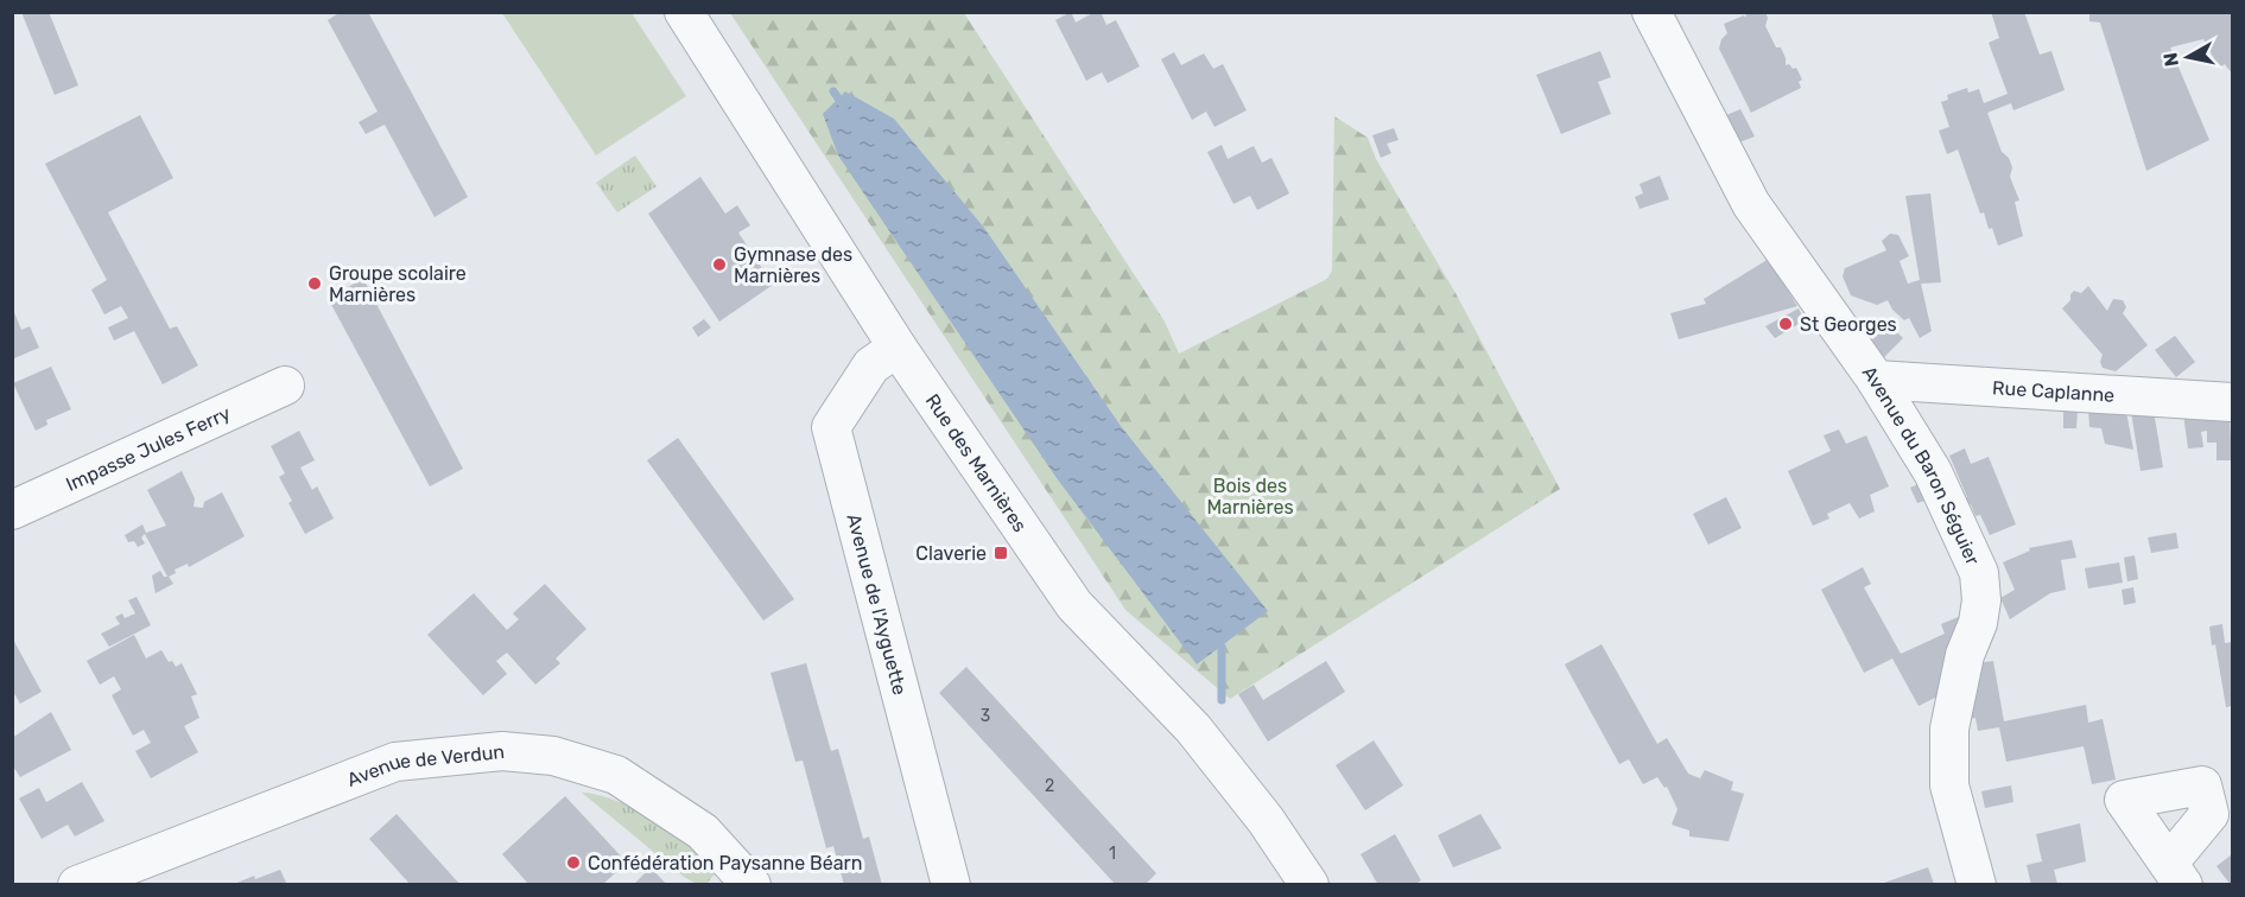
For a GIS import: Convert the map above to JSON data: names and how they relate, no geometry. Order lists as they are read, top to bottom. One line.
{"streets":{"street":["Rue Caplanne","Impasse Jules Ferry","Rue des Marnières","Avenue du Baron Séguier","Avenue de l'Ayguette","Avenue de Verdun"]},"crossings":[["Rue Caplanne","Avenue du Baron Séguier"],["Rue des Marnières","Avenue de l'Ayguette"]],"parks":["Bois des Marnières"],"places":{"other":["Gymnase des Marnières","Groupe scolaire Marnières","St Georges","Confédération Paysanne Béarn"],"transit":["Claverie"]},"house_numbers":["3","2","1"],"north":"left"}
